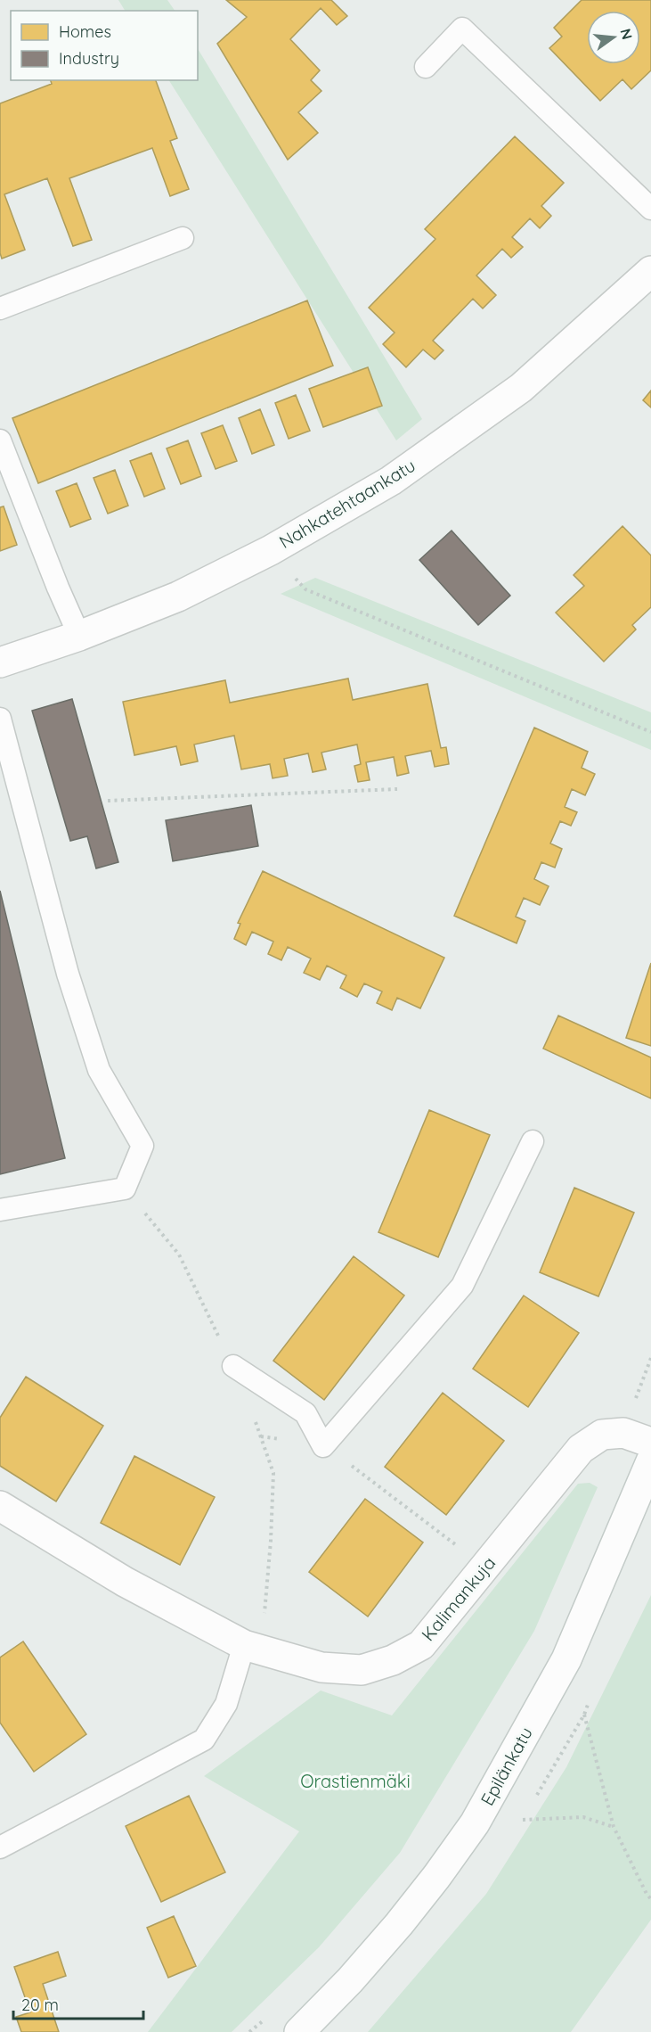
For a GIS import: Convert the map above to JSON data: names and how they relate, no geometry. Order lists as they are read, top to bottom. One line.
{"streets":{"street":["Nahkatehtaankatu","Kalimankuja","Epilänkatu"]},"parks":["Orastienmäki"],"legend":["Homes","Industry"],"scale_bar":"20 m","north":"right"}
